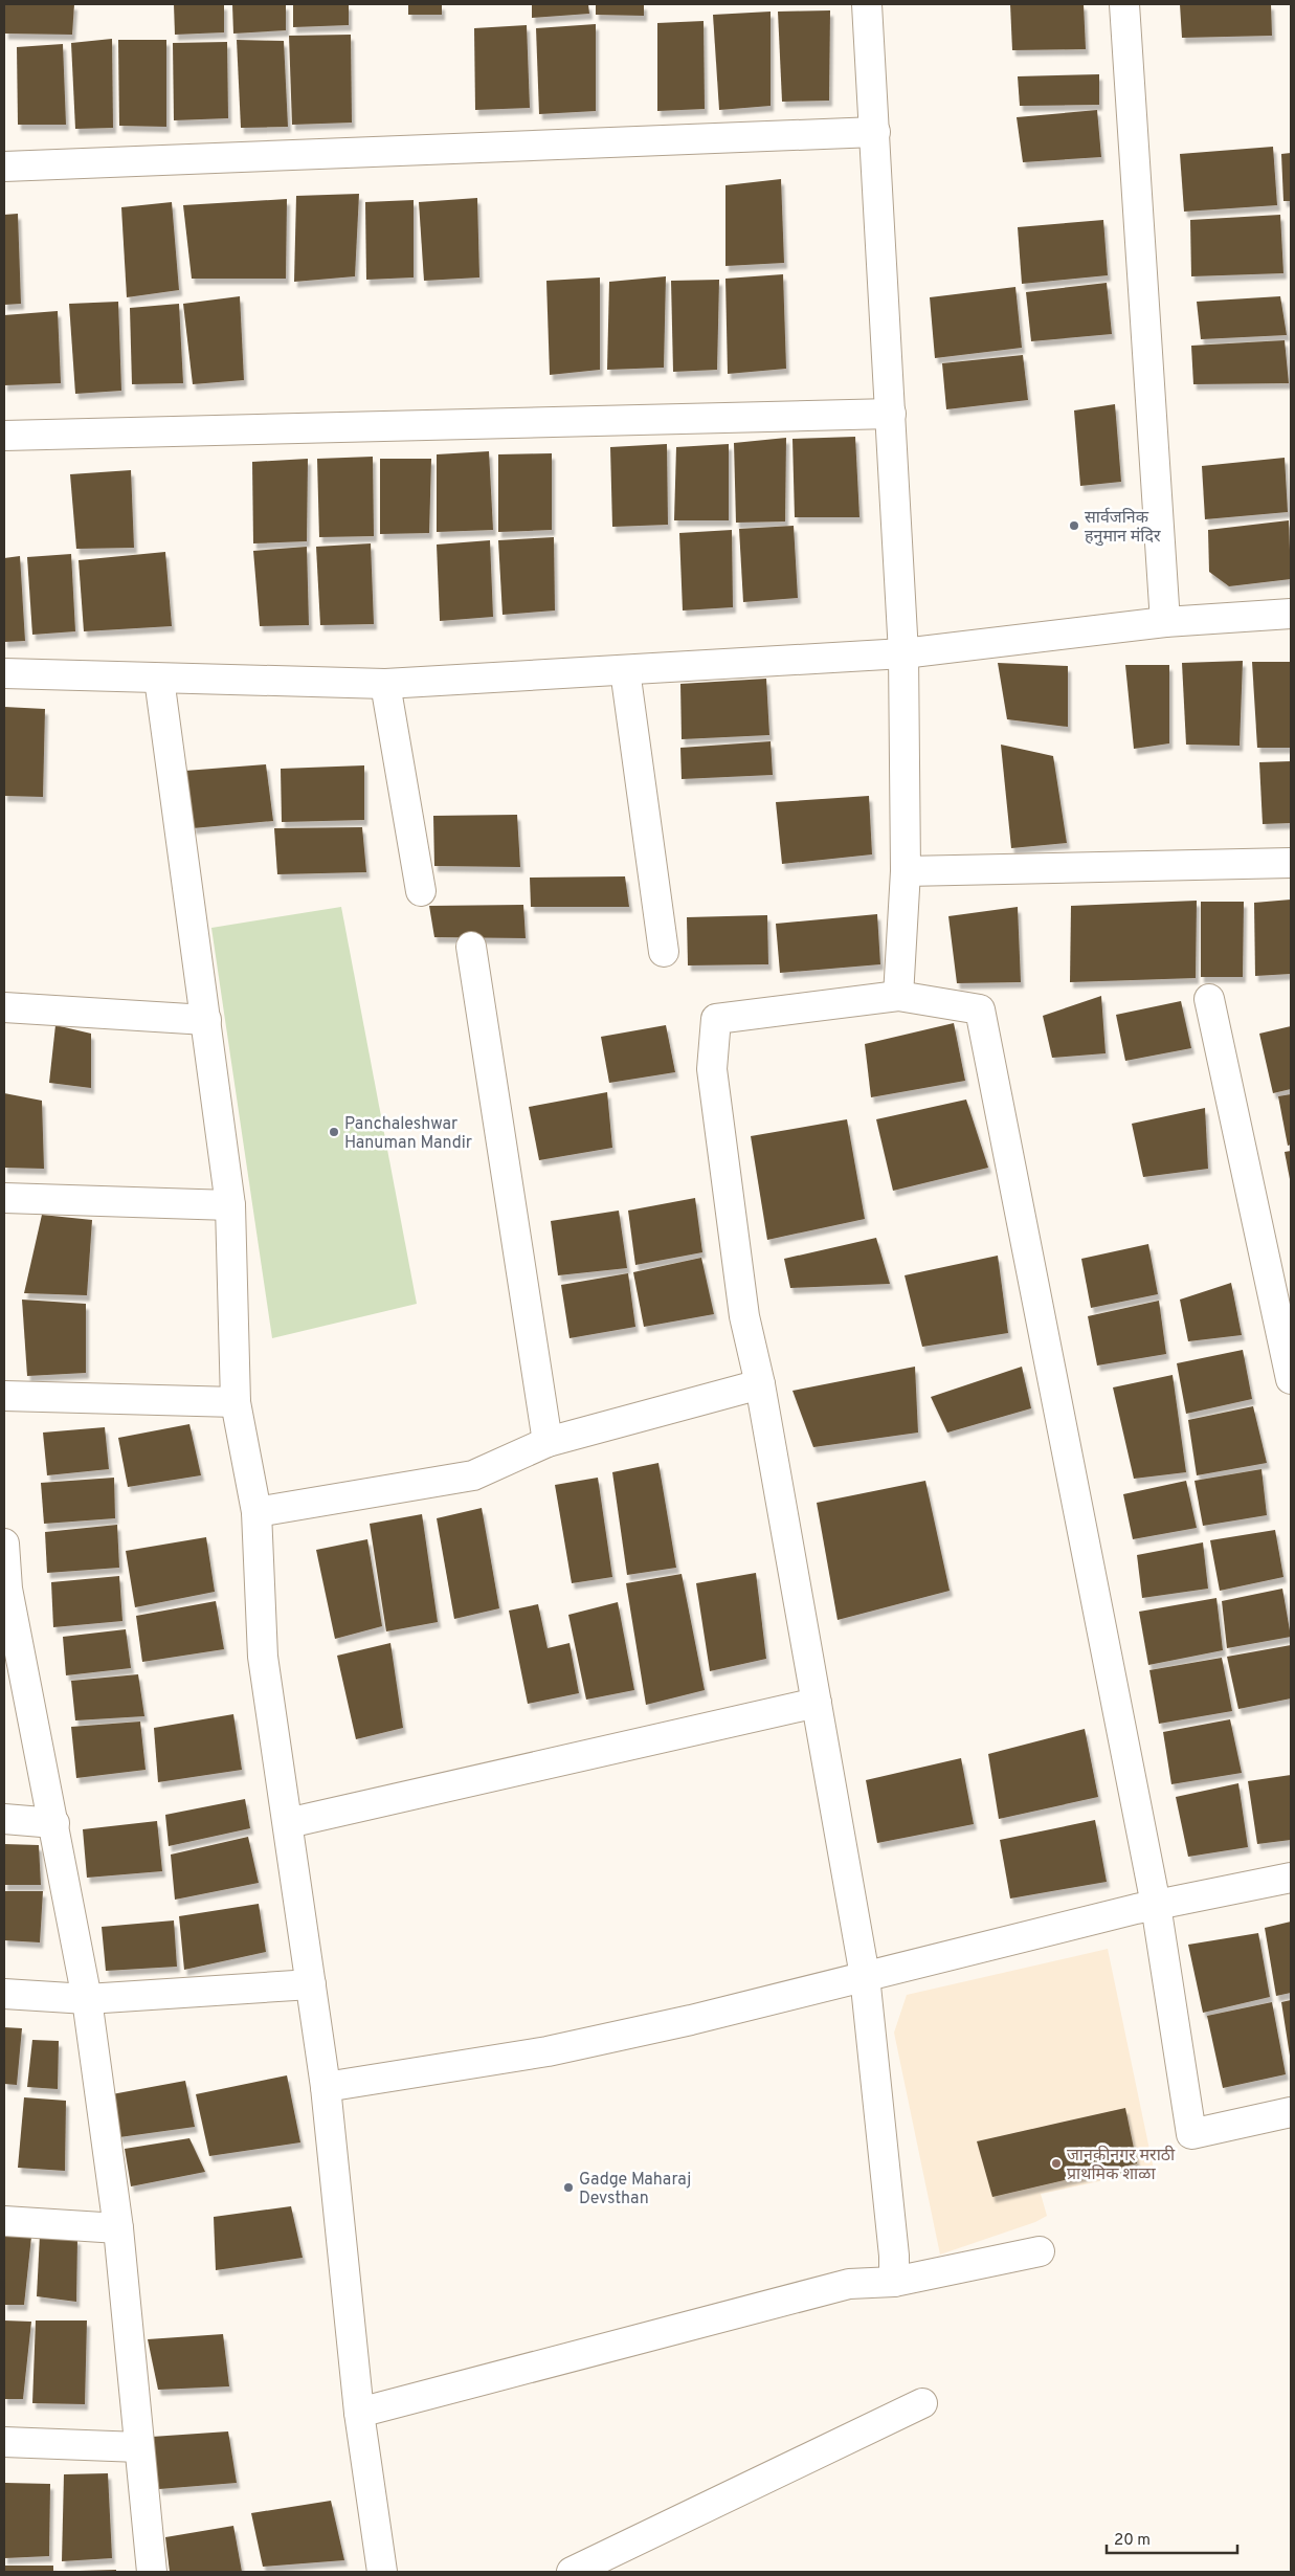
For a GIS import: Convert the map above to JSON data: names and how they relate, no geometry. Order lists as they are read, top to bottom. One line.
{"places":["सार्वजनिक हनुमान मंदिर","Panchaleshwar Hanuman Mandir","जानकीनगर मराठी प्राथमिक शाळा","Gadge Maharaj Devsthan"],"scale_bar":"20 m"}
